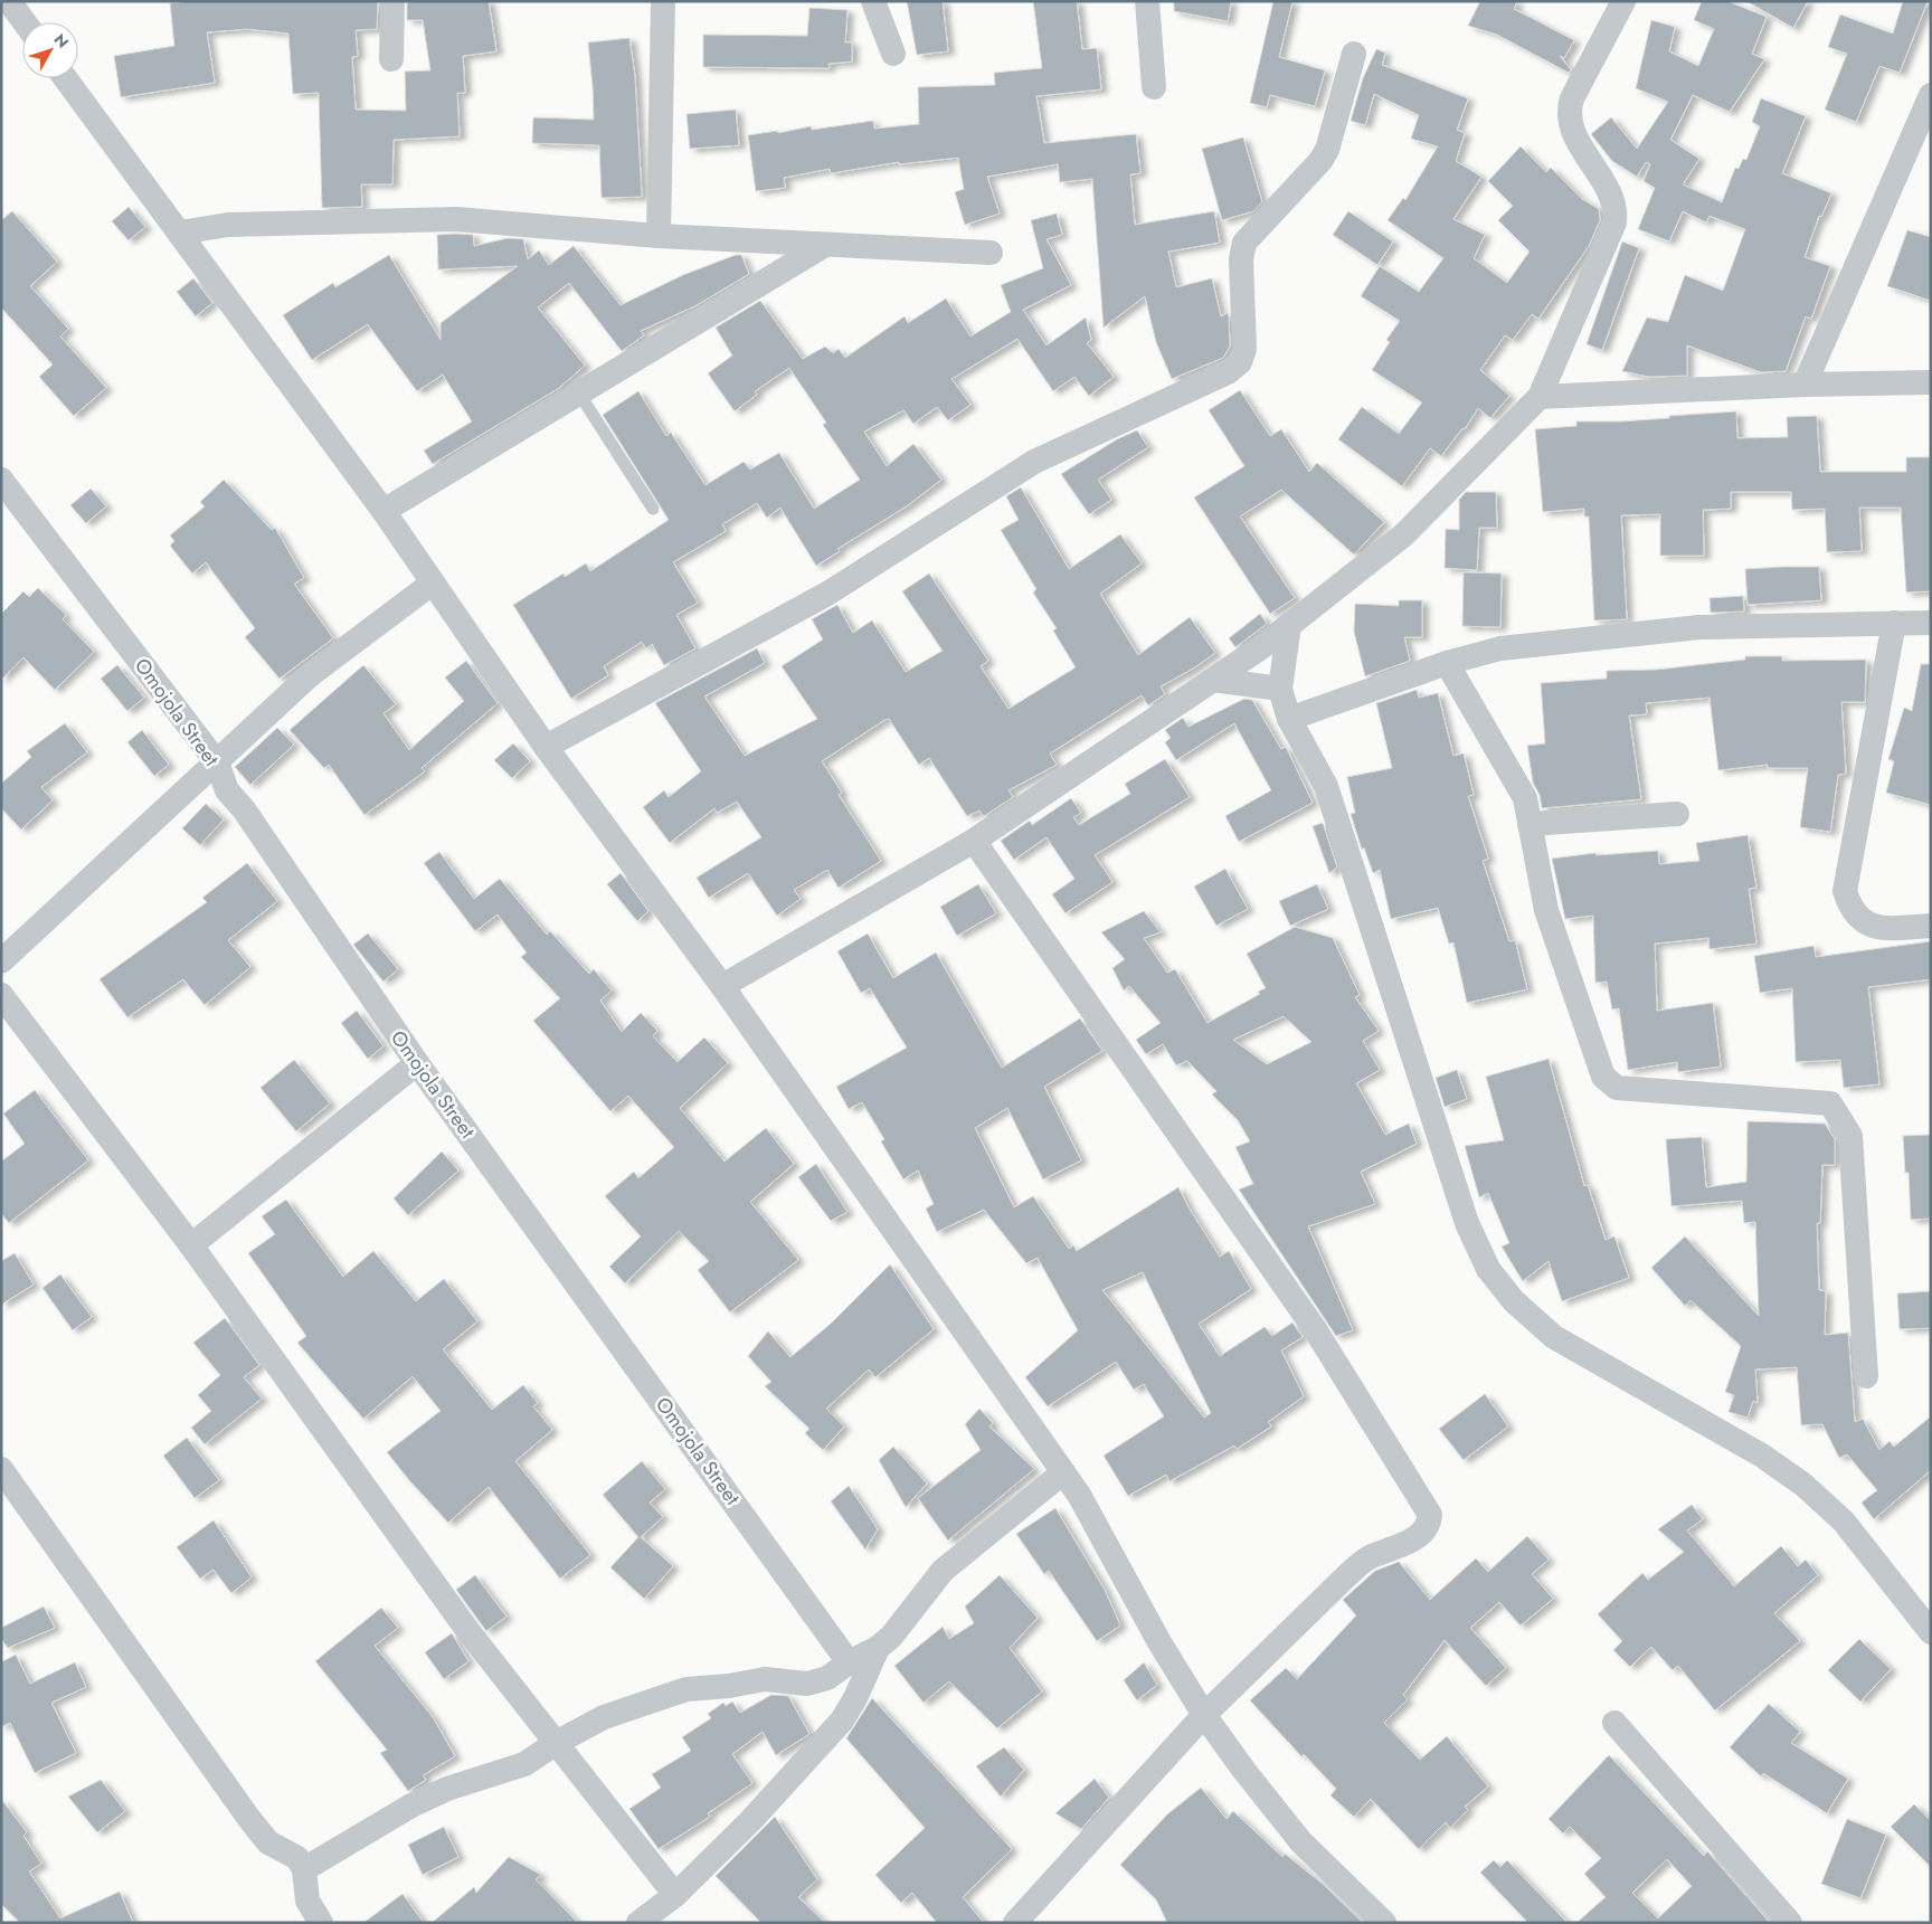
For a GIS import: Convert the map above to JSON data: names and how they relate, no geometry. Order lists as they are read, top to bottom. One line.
{"streets":{"street":["Omojola Street"]},"north":"top right"}
